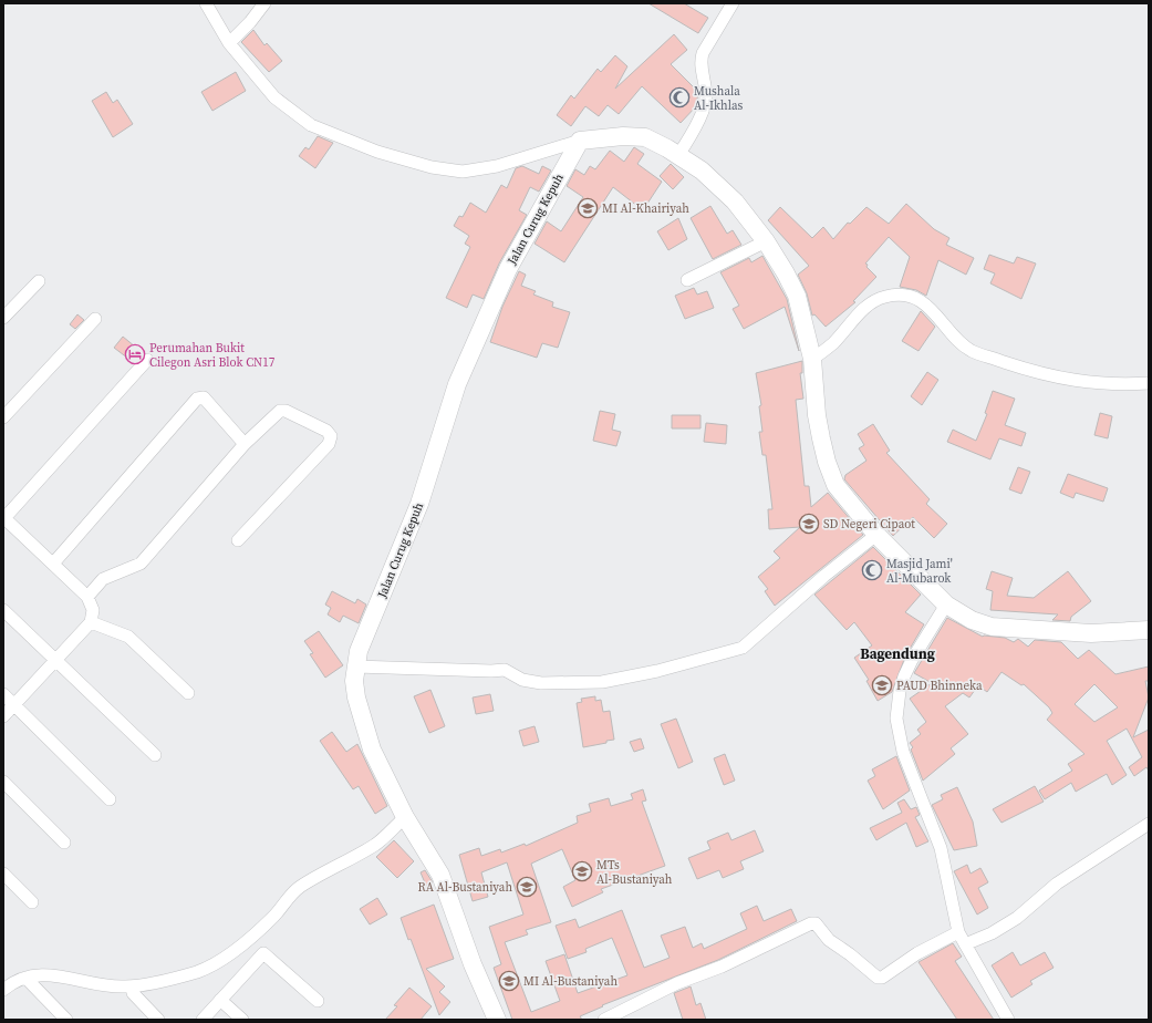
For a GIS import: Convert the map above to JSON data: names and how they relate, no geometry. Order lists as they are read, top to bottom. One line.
{"streets":{"street":["Jalan Curug Kepuh"]},"districts":["Bagendung"],"places":{"mosque":["Mushala Al-Ikhlas","Masjid Jami' Al-Mubarok"],"school or university":["MI Al-Khairiyah","SD Negeri Cipaot","PAUD Bhinneka","MTs Al-Bustaniyah","RA Al-Bustaniyah","MI Al-Bustaniyah"],"hotel":["Perumahan Bukit Cilegon Asri Blok CN17"]}}
